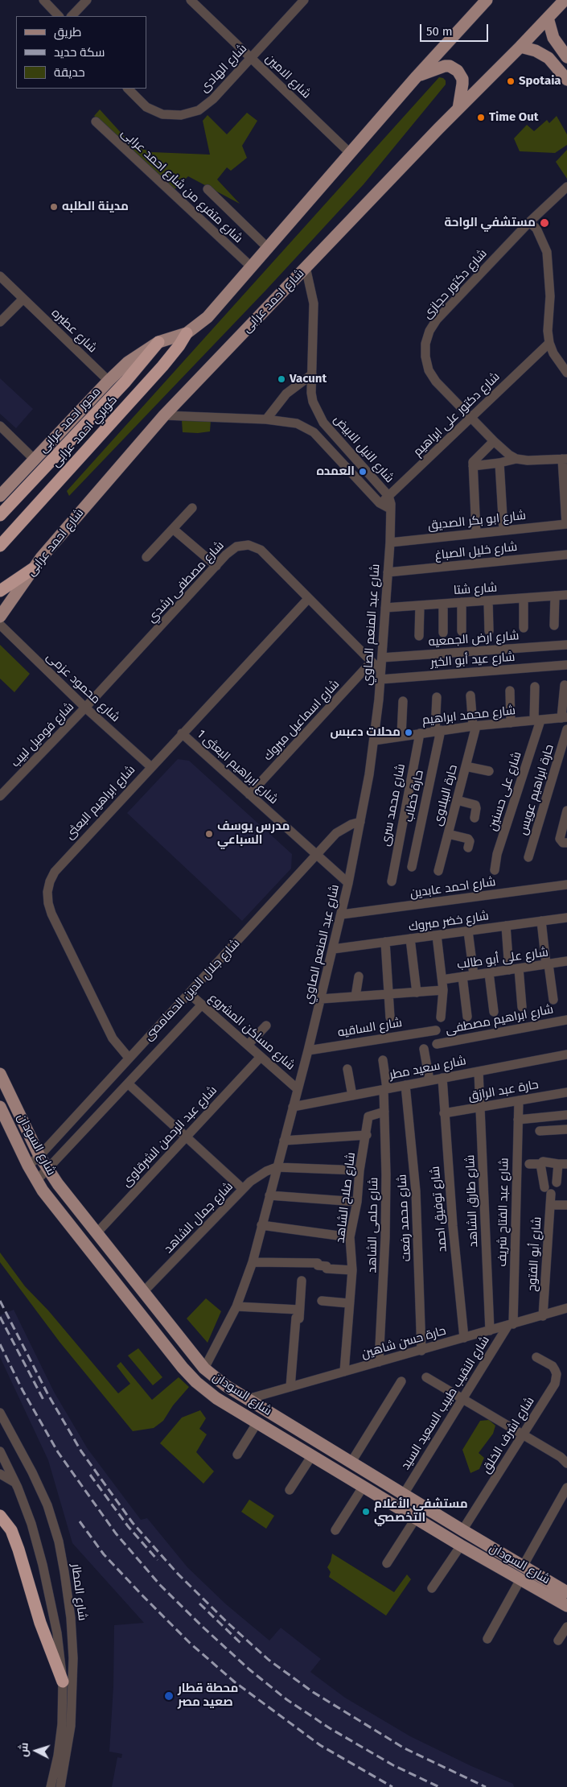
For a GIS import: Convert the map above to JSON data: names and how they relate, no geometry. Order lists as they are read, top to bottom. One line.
{"streets":{"highway":["محور احمد عرابى","كوبري احمد عرابى"],"main road":["شارع احمد عرابى","شارع السودان"],"street":["شارع الهادى","شارع الامين","شارع متفرع من شارع احمد عرابى","شارع دكتور حجازى","شارع عطبره","شارع دكتور على ابراهيم","شارع النيل الابيض","شارع ابو بكر الصديق","شارع خليل الصباغ","شارع مصطفى رشدي","شارع شتا","شارع عبد المنعم الصاوي","شارع ارض الجمعيه","شارع عيد أبو الخير","شارع محمود عزمى","شارع محمد ابراهيم","شارع اسماعيل مبروك","شارع فوميل لبيب","شارع ابراهيم البعثى 1","حارة ابراهيم عويس","شارع على حسنين","حارة الببلاوى","حارة خطاب","شارع ابراهيم البعثى","شارع محمد سرى","شارع احمد عابدين","شارع خضر مبروك","شارع على أبو طالب","شارع جلال الدين الحمامصى","شارع ابراهيم مصطفى","شارع الساقيه","شارع مساكن المشروع","شارع سعيد مطر","حارة عبد الرازق","شارع عبد الرحمن الشرقاوى","شارع صلاح الشاهد","شارع طارق الشاهد","شارع توفيق احمد","شارع عبد الفتاح شريف","شارع جمال الشاهد","شارع محمد رفعت","شارع حلمى الشاهد","شارع أبو الفتوح","حارة حسن شاهين","شارع النقيب طبيب السعيد السيد","شارع اشرف الخلق","شارع المطار"]},"crossings":[["شارع الهادى","شارع الامين"],["شارع دكتور حجازى","شارع دكتور على ابراهيم"],["شارع احمد عرابى","شارع النيل الابيض"],["شارع دكتور على ابراهيم","شارع النيل الابيض"],["شارع النيل الابيض","شارع عبد المنعم الصاوي"],["شارع ابو بكر الصديق","شارع عبد المنعم الصاوي"],["شارع خليل الصباغ","شارع عبد المنعم الصاوي"],["شارع مصطفى رشدي","شارع عبد المنعم الصاوي"],["شارع مصطفى رشدي","شارع عيد أبو الخير"],["شارع مصطفى رشدي","شارع محمود عزمى"],["شارع مصطفى رشدي","شارع اسماعيل مبروك"],["شارع مصطفى رشدي","شارع فوميل لبيب"],["شارع مصطفى رشدي","شارع ابراهيم البعثى"],["شارع شتا","شارع عبد المنعم الصاوي"],["شارع عبد المنعم الصاوي","شارع ارض الجمعيه"],["شارع عبد المنعم الصاوي","شارع عيد أبو الخير"],["شارع عبد المنعم الصاوي","شارع محمد ابراهيم"],["شارع عبد المنعم الصاوي","شارع ابراهيم البعثى 1"],["شارع عبد المنعم الصاوي","شارع احمد عابدين"],["شارع عبد المنعم الصاوي","شارع خضر مبروك"],["شارع عبد المنعم الصاوي","شارع جلال الدين الحمامصى"],["شارع عبد المنعم الصاوي","شارع الساقيه"],["شارع عبد المنعم الصاوي","شارع مساكن المشروع"],["شارع عبد المنعم الصاوي","شارع سعيد مطر"],["شارع عبد المنعم الصاوي","شارع السودان"],["شارع عبد المنعم الصاوي","شارع جمال الشاهد"],["شارع محمود عزمى","شارع فوميل لبيب"],["شارع محمود عزمى","شارع ابراهيم البعثى"],["شارع محمد ابراهيم","شارع على حسنين"],["شارع محمد ابراهيم","حارة الببلاوى"],["شارع محمد ابراهيم","حارة خطاب"],["شارع محمد ابراهيم","شارع محمد سرى"],["شارع اسماعيل مبروك","شارع ابراهيم البعثى 1"],["شارع ابراهيم البعثى 1","شارع ابراهيم البعثى"],["شارع ابراهيم البعثى 1","شارع جلال الدين الحمامصى"],["شارع ابراهيم البعثى","شارع جلال الدين الحمامصى"],["شارع جلال الدين الحمامصى","شارع مساكن المشروع"],["شارع جلال الدين الحمامصى","شارع السودان"],["شارع مساكن المشروع","شارع عبد الرحمن الشرقاوى"],["شارع سعيد مطر","شارع طارق الشاهد"],["شارع سعيد مطر","شارع توفيق احمد"],["شارع سعيد مطر","شارع محمد رفعت"],["شارع سعيد مطر","شارع حلمى الشاهد"],["حارة عبد الرازق","شارع طارق الشاهد"],["حارة عبد الرازق","شارع توفيق احمد"],["حارة عبد الرازق","شارع عبد الفتاح شريف"],["شارع عبد الرحمن الشرقاوى","شارع السودان"],["شارع السودان","شارع جمال الشاهد"],["شارع السودان","حارة حسن شاهين"],["شارع السودان","شارع النقيب طبيب السعيد السيد"],["شارع السودان","شارع اشرف الخلق"],["شارع صلاح الشاهد","شارع حلمى الشاهد"],["شارع صلاح الشاهد","حارة حسن شاهين"],["شارع طارق الشاهد","حارة حسن شاهين"],["شارع توفيق احمد","حارة حسن شاهين"],["شارع عبد الفتاح شريف","حارة حسن شاهين"],["شارع عبد الفتاح شريف","شارع النقيب طبيب السعيد السيد"],["شارع محمد رفعت","حارة حسن شاهين"],["شارع حلمى الشاهد","حارة حسن شاهين"],["شارع أبو الفتوح","حارة حسن شاهين"],["حارة حسن شاهين","شارع النقيب طبيب السعيد السيد"]],"places":["Spotaia","Time Out","مدينة الطلبه","مستشفي الواحة","Vacunt","العمده","محلات دعبس","مدرس يوسف السباعي","مستشفي الأعلام التخصصي","محطة قطار صعيد مصر"],"legend":["طريق","سكة حديد","حديقة"],"scale_bar":"50 m","north":"left"}
